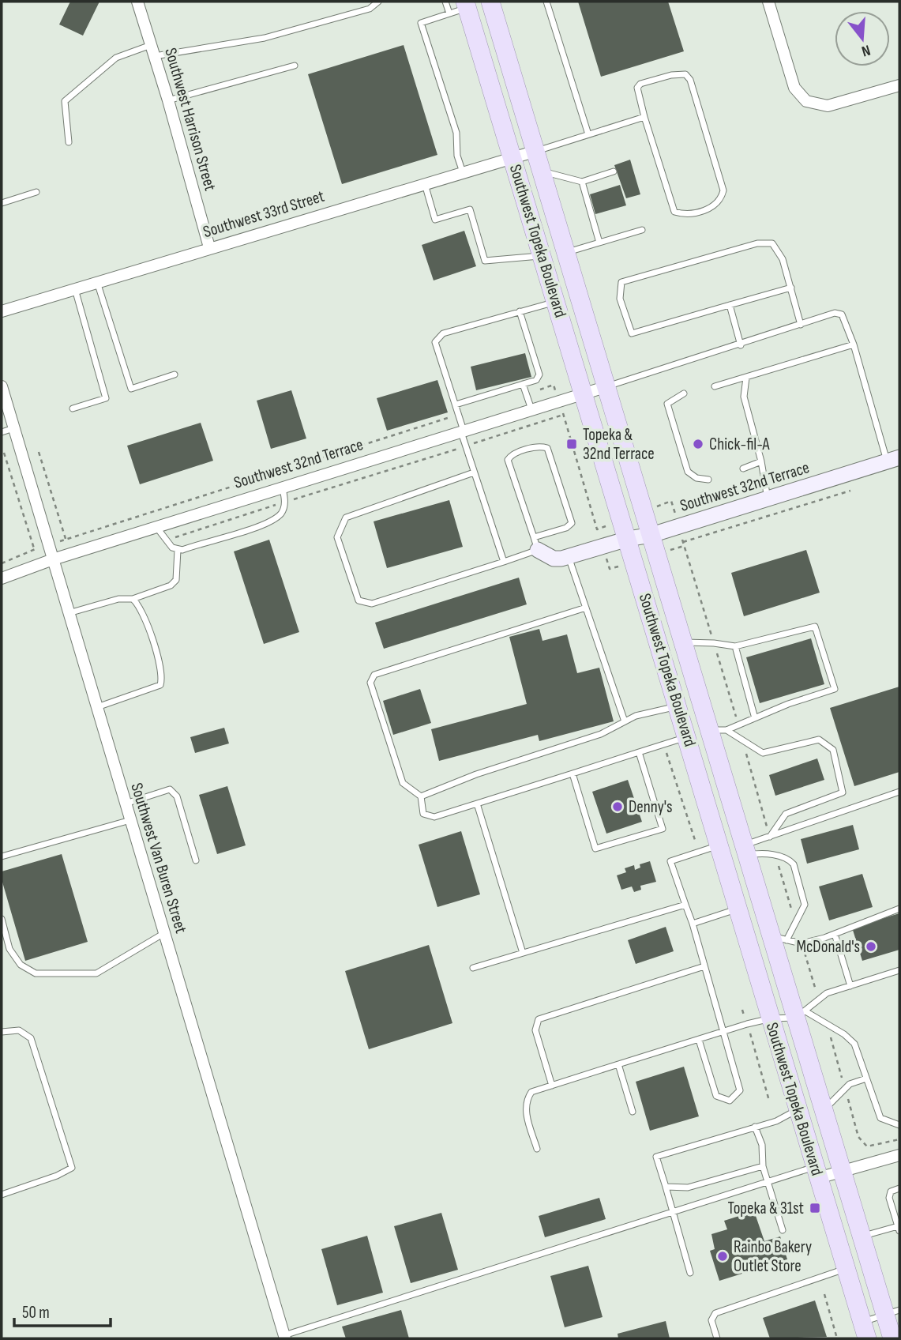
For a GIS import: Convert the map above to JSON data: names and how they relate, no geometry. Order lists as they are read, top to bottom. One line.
{"streets":{"main road":["Southwest Topeka Boulevard"],"street":["Southwest Harrison Street","Southwest 33rd Street","Southwest 32nd Terrace","Southwest Van Buren Street"]},"crossings":[["Southwest Harrison Street","Southwest 33rd Street"],["Southwest 33rd Street","Southwest Topeka Boulevard"],["Southwest Topeka Boulevard","Southwest 32nd Terrace"],["Southwest 32nd Terrace","Southwest Van Buren Street"]],"places":{"transit":["Topeka & 32nd Terrace","Topeka & 31st"],"other":["Chick-fil-A","Denny's","McDonald's","Rainbo Bakery Outlet Store"]},"scale_bar":"50 m","north":"bottom"}
